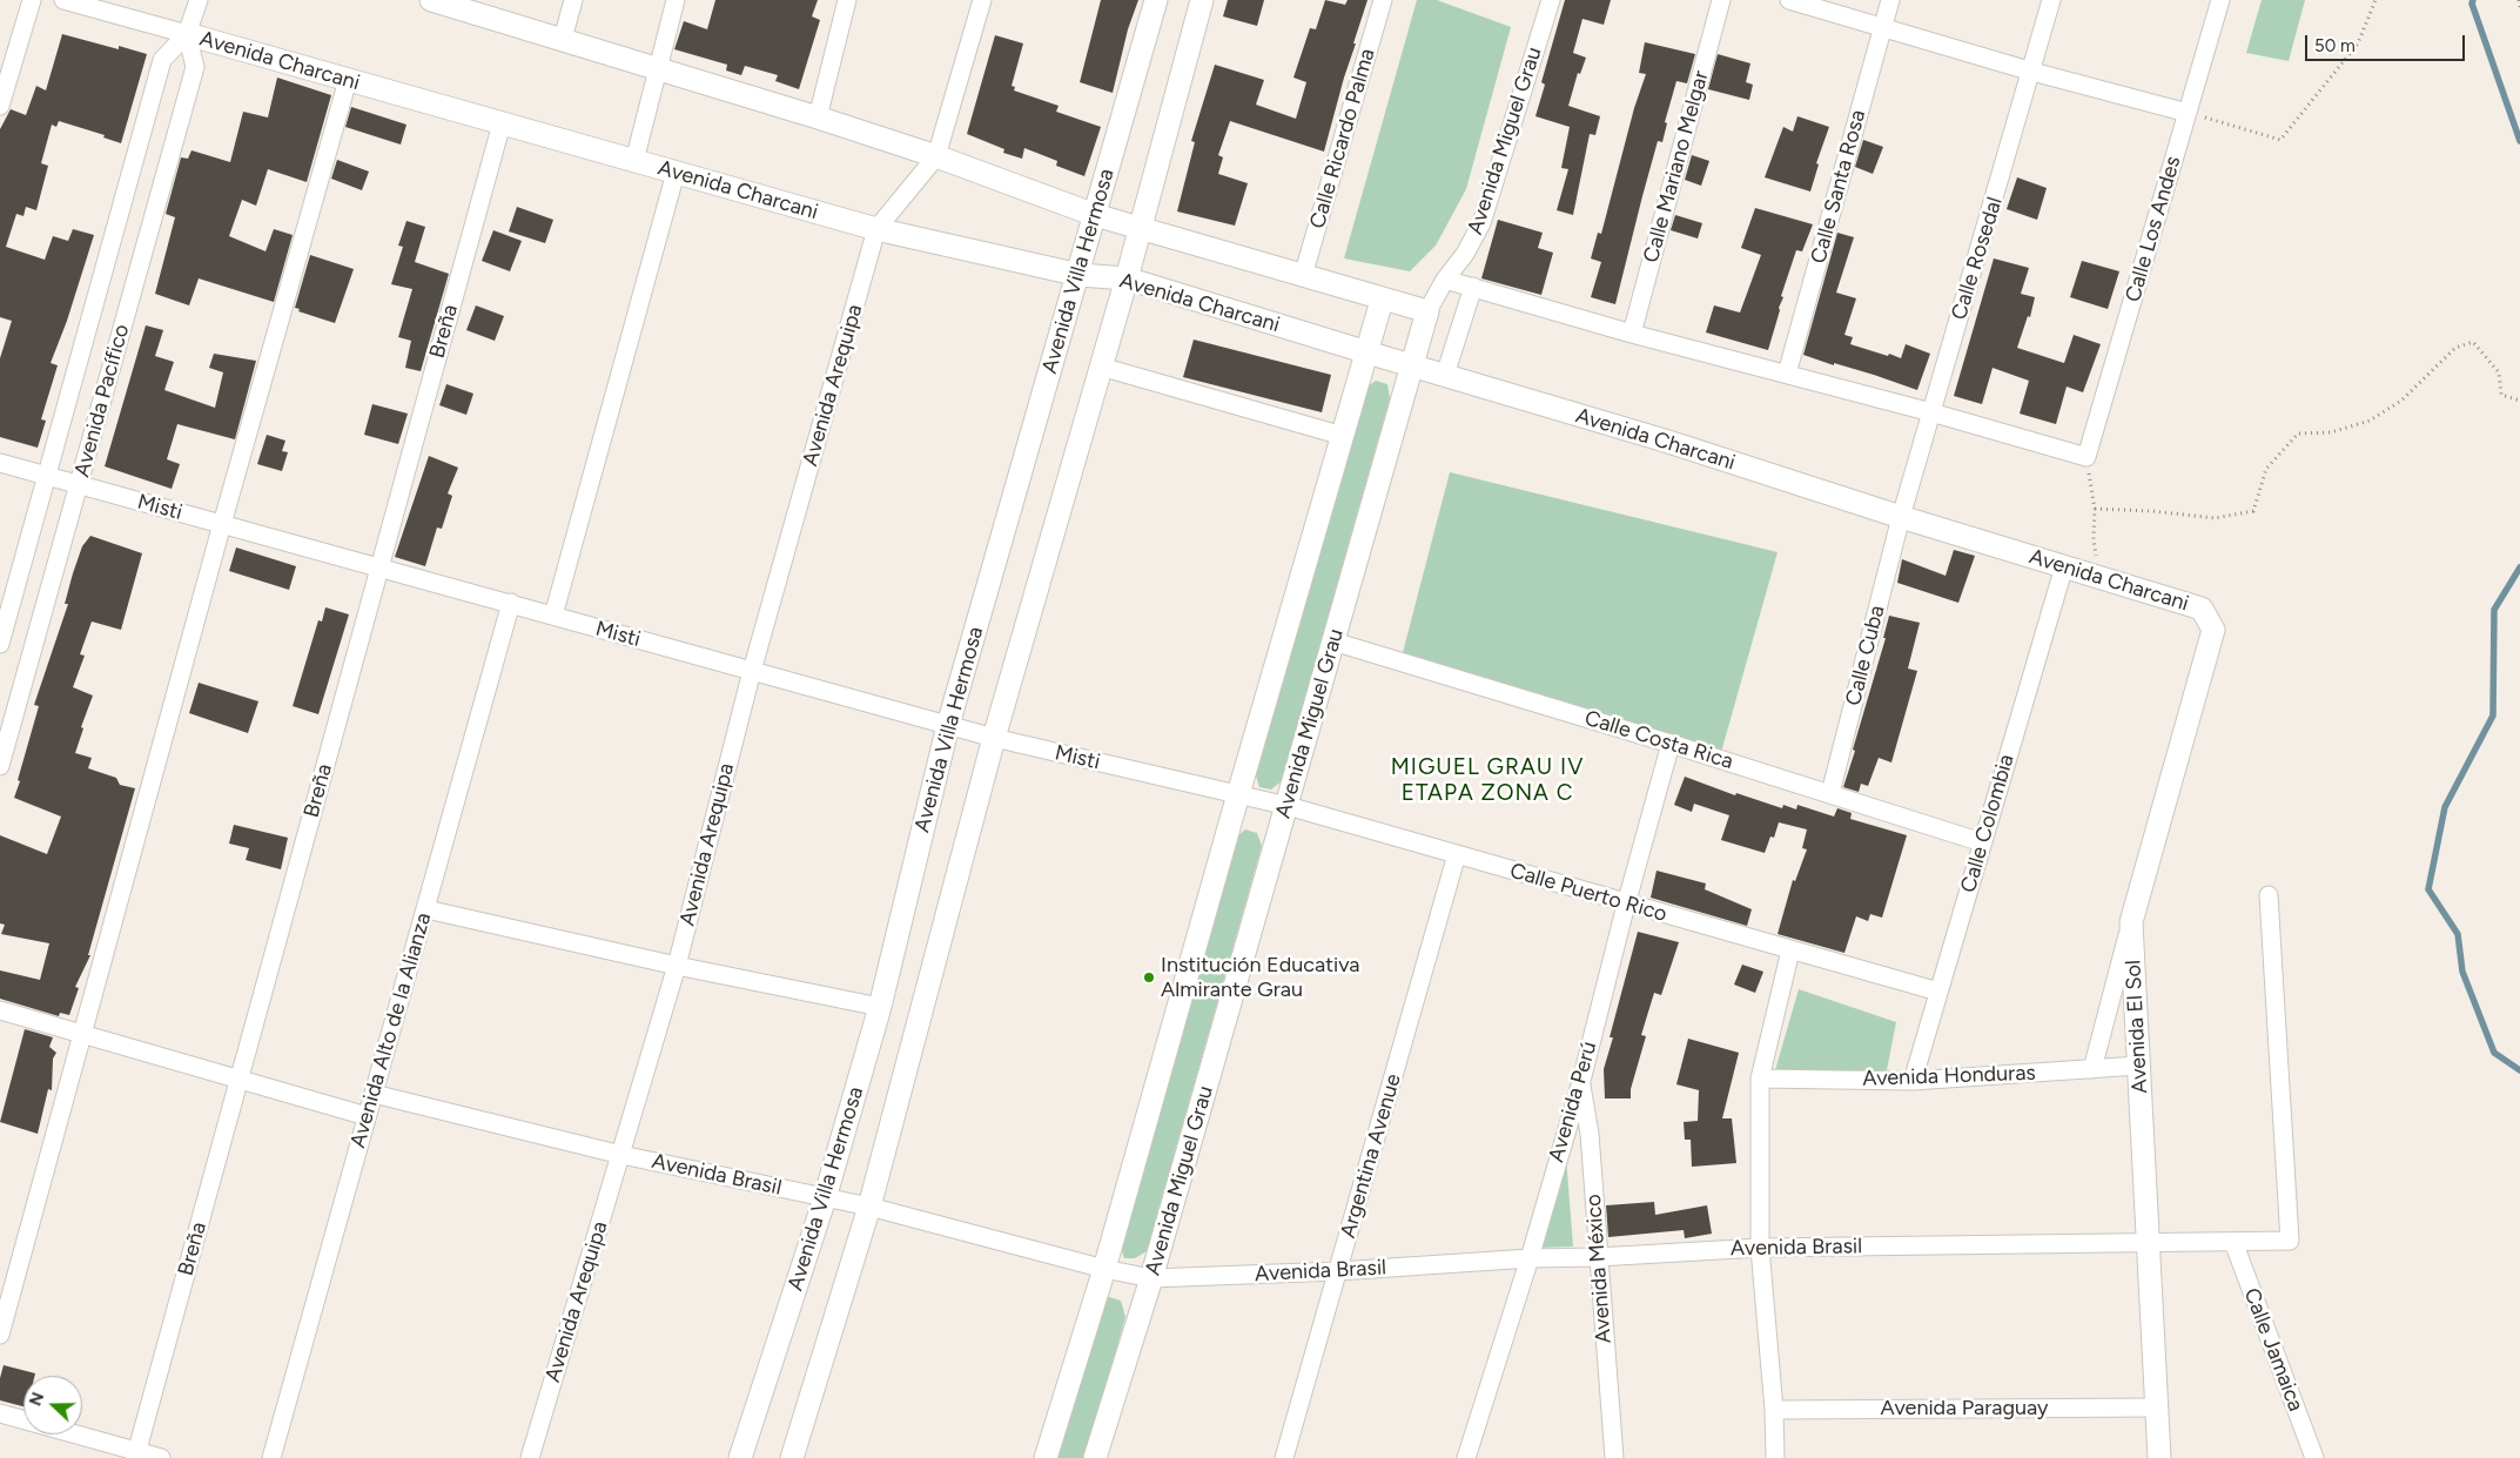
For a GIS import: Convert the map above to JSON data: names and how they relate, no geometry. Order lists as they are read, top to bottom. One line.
{"streets":{"street":["Avenida Charcani","Calle Ricardo Palma","Avenida Miguel Grau","Calle Mariano Melgar","Calle Santa Rosa","Calle Los Andes","Calle Rosedal","Avenida Villa Hermosa","Breña","Avenida Arequipa","Avenida Pacífico","Misti","Calle Cuba","Calle Costa Rica","Calle Colombia","Calle Puerto Rico","Avenida El Sol","Avenida Alto de la Alianza","Avenida Honduras","Avenida Perú","Argentina Avenue","Avenida Brasil","Avenida México","Calle Jamaica","Avenida Paraguay"]},"crossings":[["Avenida Charcani","Avenida Miguel Grau"],["Avenida Charcani","Calle Rosedal"],["Avenida Charcani","Avenida Villa Hermosa"],["Avenida Charcani","Breña"],["Avenida Charcani","Avenida Arequipa"],["Avenida Charcani","Avenida Pacífico"],["Avenida Charcani","Calle Cuba"],["Avenida Charcani","Calle Colombia"],["Avenida Charcani","Avenida El Sol"],["Avenida Miguel Grau","Calle Costa Rica"],["Avenida Miguel Grau","Calle Puerto Rico"],["Avenida Miguel Grau","Avenida Brasil"],["Calle Rosedal","Calle Cuba"],["Avenida Villa Hermosa","Misti"],["Avenida Villa Hermosa","Avenida Brasil"],["Breña","Misti"],["Avenida Arequipa","Misti"],["Avenida Arequipa","Avenida Brasil"],["Avenida Pacífico","Misti"],["Misti","Calle Puerto Rico"],["Misti","Avenida Alto de la Alianza"],["Calle Cuba","Calle Costa Rica"],["Calle Costa Rica","Calle Colombia"],["Calle Costa Rica","Avenida Perú"],["Calle Colombia","Calle Puerto Rico"],["Calle Colombia","Avenida Honduras"],["Calle Puerto Rico","Avenida Perú"],["Calle Puerto Rico","Argentina Avenue"],["Avenida El Sol","Avenida Honduras"],["Avenida El Sol","Avenida Brasil"],["Avenida El Sol","Avenida Paraguay"],["Avenida Alto de la Alianza","Avenida Brasil"],["Avenida Perú","Avenida Brasil"],["Avenida Perú","Avenida México"],["Argentina Avenue","Avenida Brasil"],["Avenida Brasil","Avenida México"],["Avenida Brasil","Calle Jamaica"]],"districts":["MIGUEL GRAU IV ETAPA ZONA C"],"places":["Institución Educativa Almirante Grau"],"scale_bar":"50 m","north":"left"}
